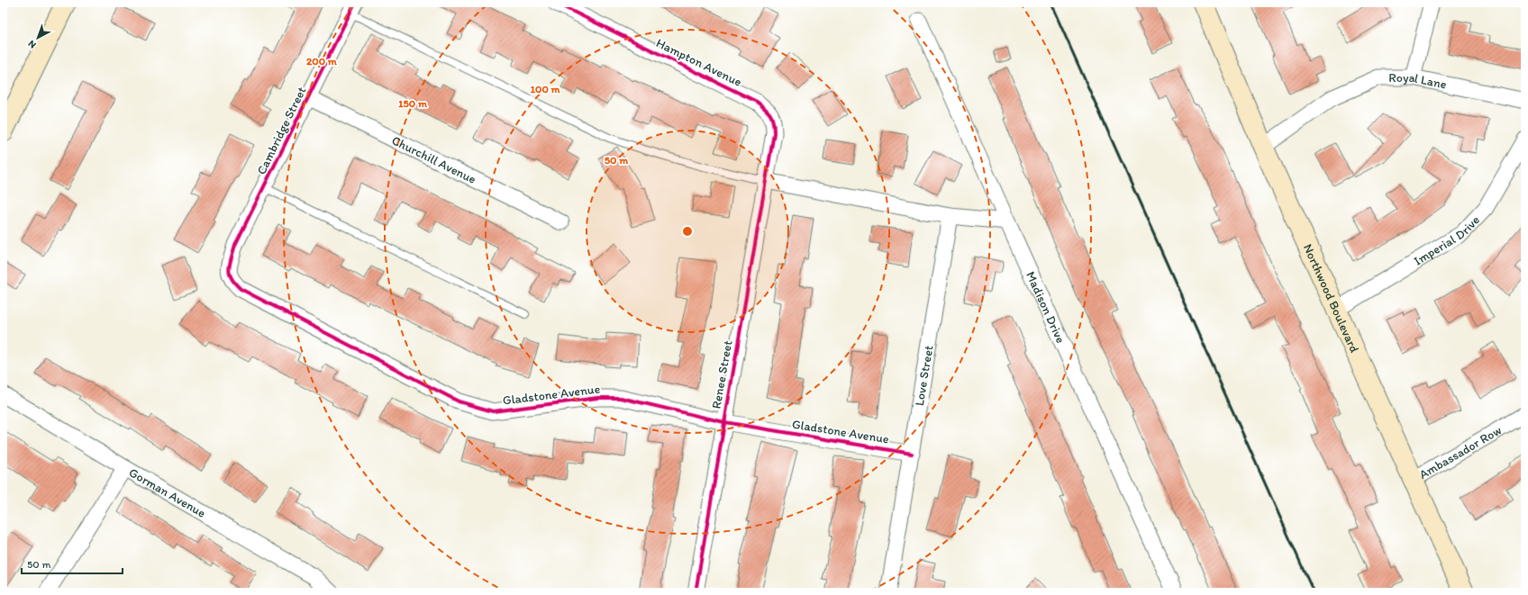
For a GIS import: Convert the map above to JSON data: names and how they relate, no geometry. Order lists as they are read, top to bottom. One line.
{"streets":{"street":["Hampton Avenue","Royal Lane","Cambridge Street","Churchill Avenue","Imperial Drive","Northwood Boulevard","Madison Drive","Renee Street","Love Street","Gladstone Avenue","Ambassador Row","Gorman Avenue"]},"crossings":[["Hampton Avenue","Renee Street"],["Royal Lane","Northwood Boulevard"],["Cambridge Street","Churchill Avenue"],["Cambridge Street","Gladstone Avenue"],["Imperial Drive","Northwood Boulevard"],["Northwood Boulevard","Ambassador Row"],["Renee Street","Gladstone Avenue"],["Love Street","Gladstone Avenue"]],"scale_bar":"50 m","north":"bottom left","rings":["200 m","100 m","150 m","50 m"]}
